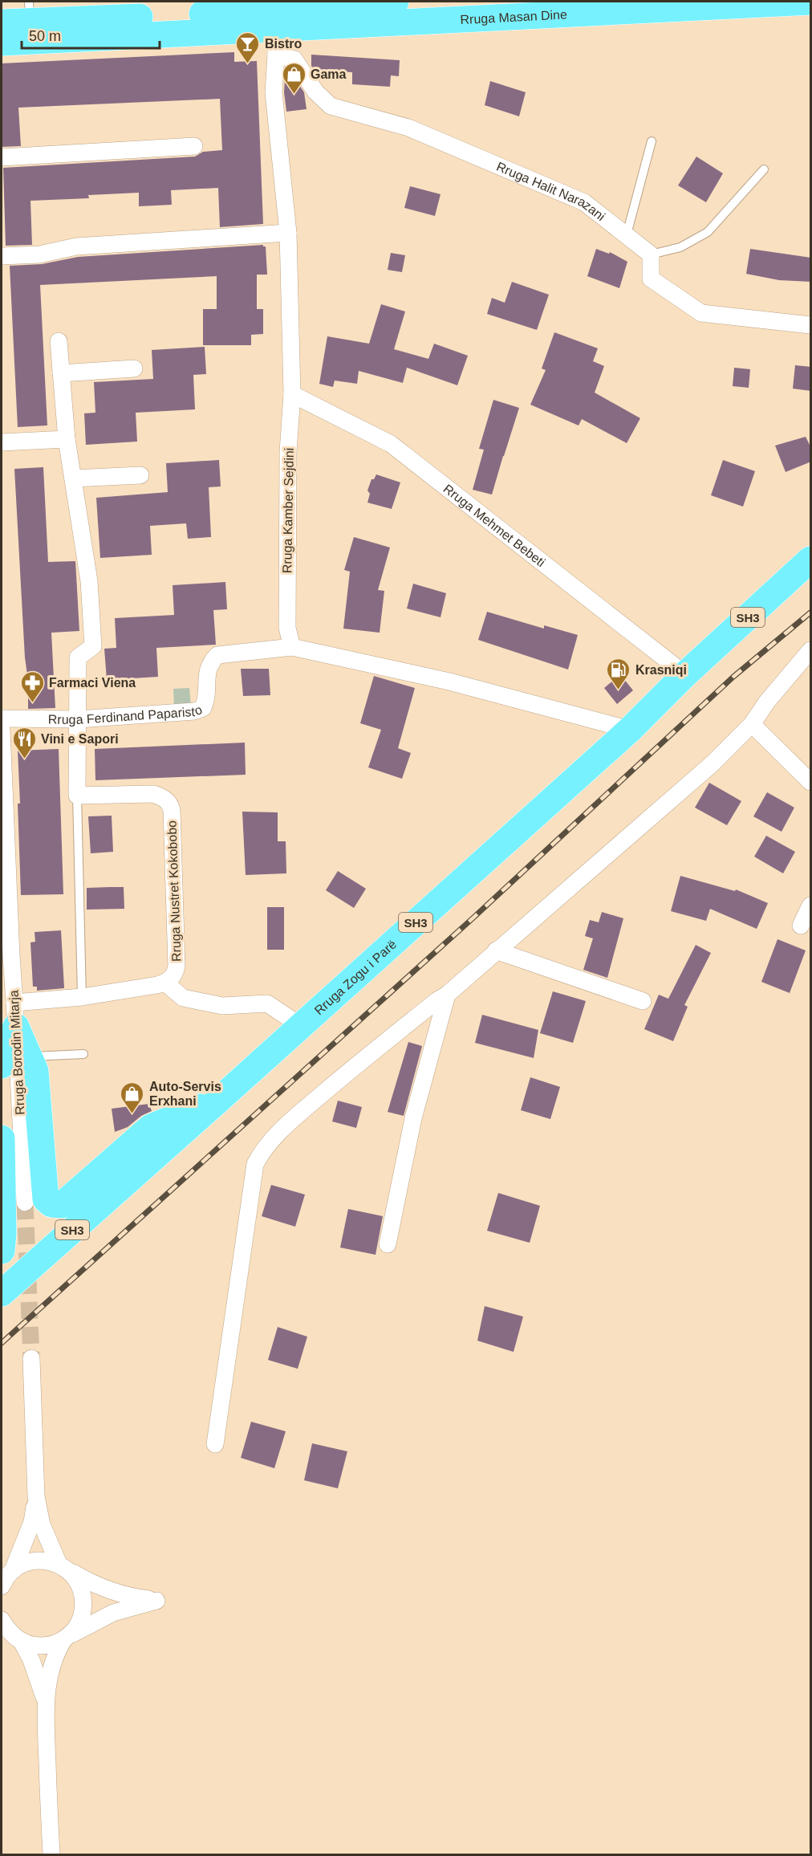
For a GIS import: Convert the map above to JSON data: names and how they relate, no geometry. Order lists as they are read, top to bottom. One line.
{"streets":{"main road":["Rruga Masan Dine","SH3","Rruga Zogu i Parë"],"street":["Rruga Halit Narazani","Rruga Kamber Sejdini","Rruga Mehmet Bebeti","Rruga Ferdinand Paparisto","Rruga Nustret Kokobobo","Rruga Borodin Mitarja"]},"crossings":[["Rruga Masan Dine","Rruga Kamber Sejdini"],["Rruga Halit Narazani","Rruga Kamber Sejdini"],["Rruga Kamber Sejdini","Rruga Mehmet Bebeti"],["Rruga Kamber Sejdini","Rruga Ferdinand Paparisto"],["Rruga Mehmet Bebeti","Rruga Zogu i Parë"]],"places":{"bar":["Bistro"],"shop":["Gama","Auto-Servis Erxhani"],"fuel station":["Krasniqi"],"pharmacy":["Farmaci Viena"],"restaurant":["Vini e Sapori"]},"scale_bar":"50 m"}
